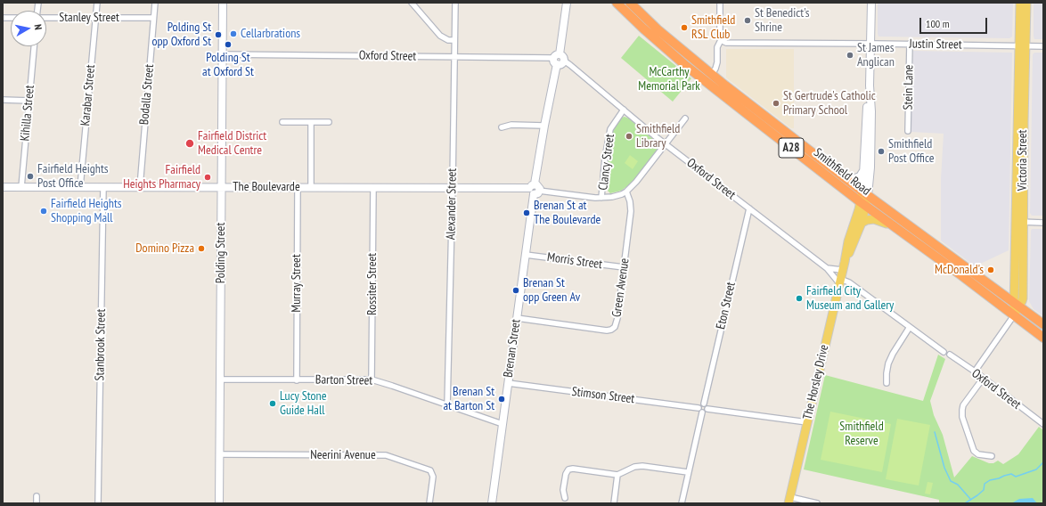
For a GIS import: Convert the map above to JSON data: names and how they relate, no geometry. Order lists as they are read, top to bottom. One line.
{"streets":{"highway":["A28","Smithfield Road"],"main road":["Victoria Street","The Horsley Drive"],"street":["Stanley Street","Justin Street","Oxford Street","Stein Lane","Bodalla Street","Karabar Street","Kihilla Street","Clancy Street","The Boulevarde","Alexander Street","Polding Street","Morris Street","Murray Street","Rossiter Street","Green Avenue","Eton Street","Stanbrook Street","Brenan Street","Barton Street","Stimson Street","Neerini Avenue"]},"crossings":[["Stanley Street","Bodalla Street"],["Stanley Street","Karabar Street"],["Justin Street","Stein Lane"],["Justin Street","Victoria Street"],["Justin Street","The Horsley Drive"],["Oxford Street","Clancy Street"],["Oxford Street","The Boulevarde"],["Oxford Street","Alexander Street"],["Oxford Street","Polding Street"],["Oxford Street","Eton Street"],["Oxford Street","Brenan Street"],["Oxford Street","The Horsley Drive"],["Bodalla Street","The Boulevarde"],["Karabar Street","The Boulevarde"],["Kihilla Street","The Boulevarde"],["Victoria Street","Smithfield Road"],["Clancy Street","The Boulevarde"],["Smithfield Road","The Horsley Drive"],["The Boulevarde","Alexander Street"],["The Boulevarde","Polding Street"],["The Boulevarde","Murray Street"],["The Boulevarde","Rossiter Street"],["The Boulevarde","Green Avenue"],["The Boulevarde","Stanbrook Street"],["The Boulevarde","Brenan Street"],["Alexander Street","Barton Street"],["Polding Street","Barton Street"],["Polding Street","Neerini Avenue"],["Morris Street","Green Avenue"],["Morris Street","Brenan Street"],["Murray Street","Barton Street"],["Rossiter Street","Barton Street"],["Green Avenue","Brenan Street"],["Eton Street","Stimson Street"],["Brenan Street","Barton Street"],["Brenan Street","Stimson Street"]],"parks":["McCarthy Memorial Park","Smithfield Reserve"],"places":["St Benedict's Shrine","Smithfield RSL Club","Cellarbrations","Polding St opp Oxford St","Polding St at Oxford St","St James Anglican","St Gertrude's Catholic Primary School","Smithfield Library","Fairfield District Medical Centre","Smithfield Post Office","Fairfield Heights Post Office","Fairfield Heights Pharmacy","Fairfield Heights Shopping Mall","Brenan St at The Boulevarde","Domino Pizza","McDonald's","Brenan St opp Green Av","Fairfield City Museum and Gallery","Brenan St at Barton St","Lucy Stone Guide Hall"],"scale_bar":"100 m","north":"right"}
